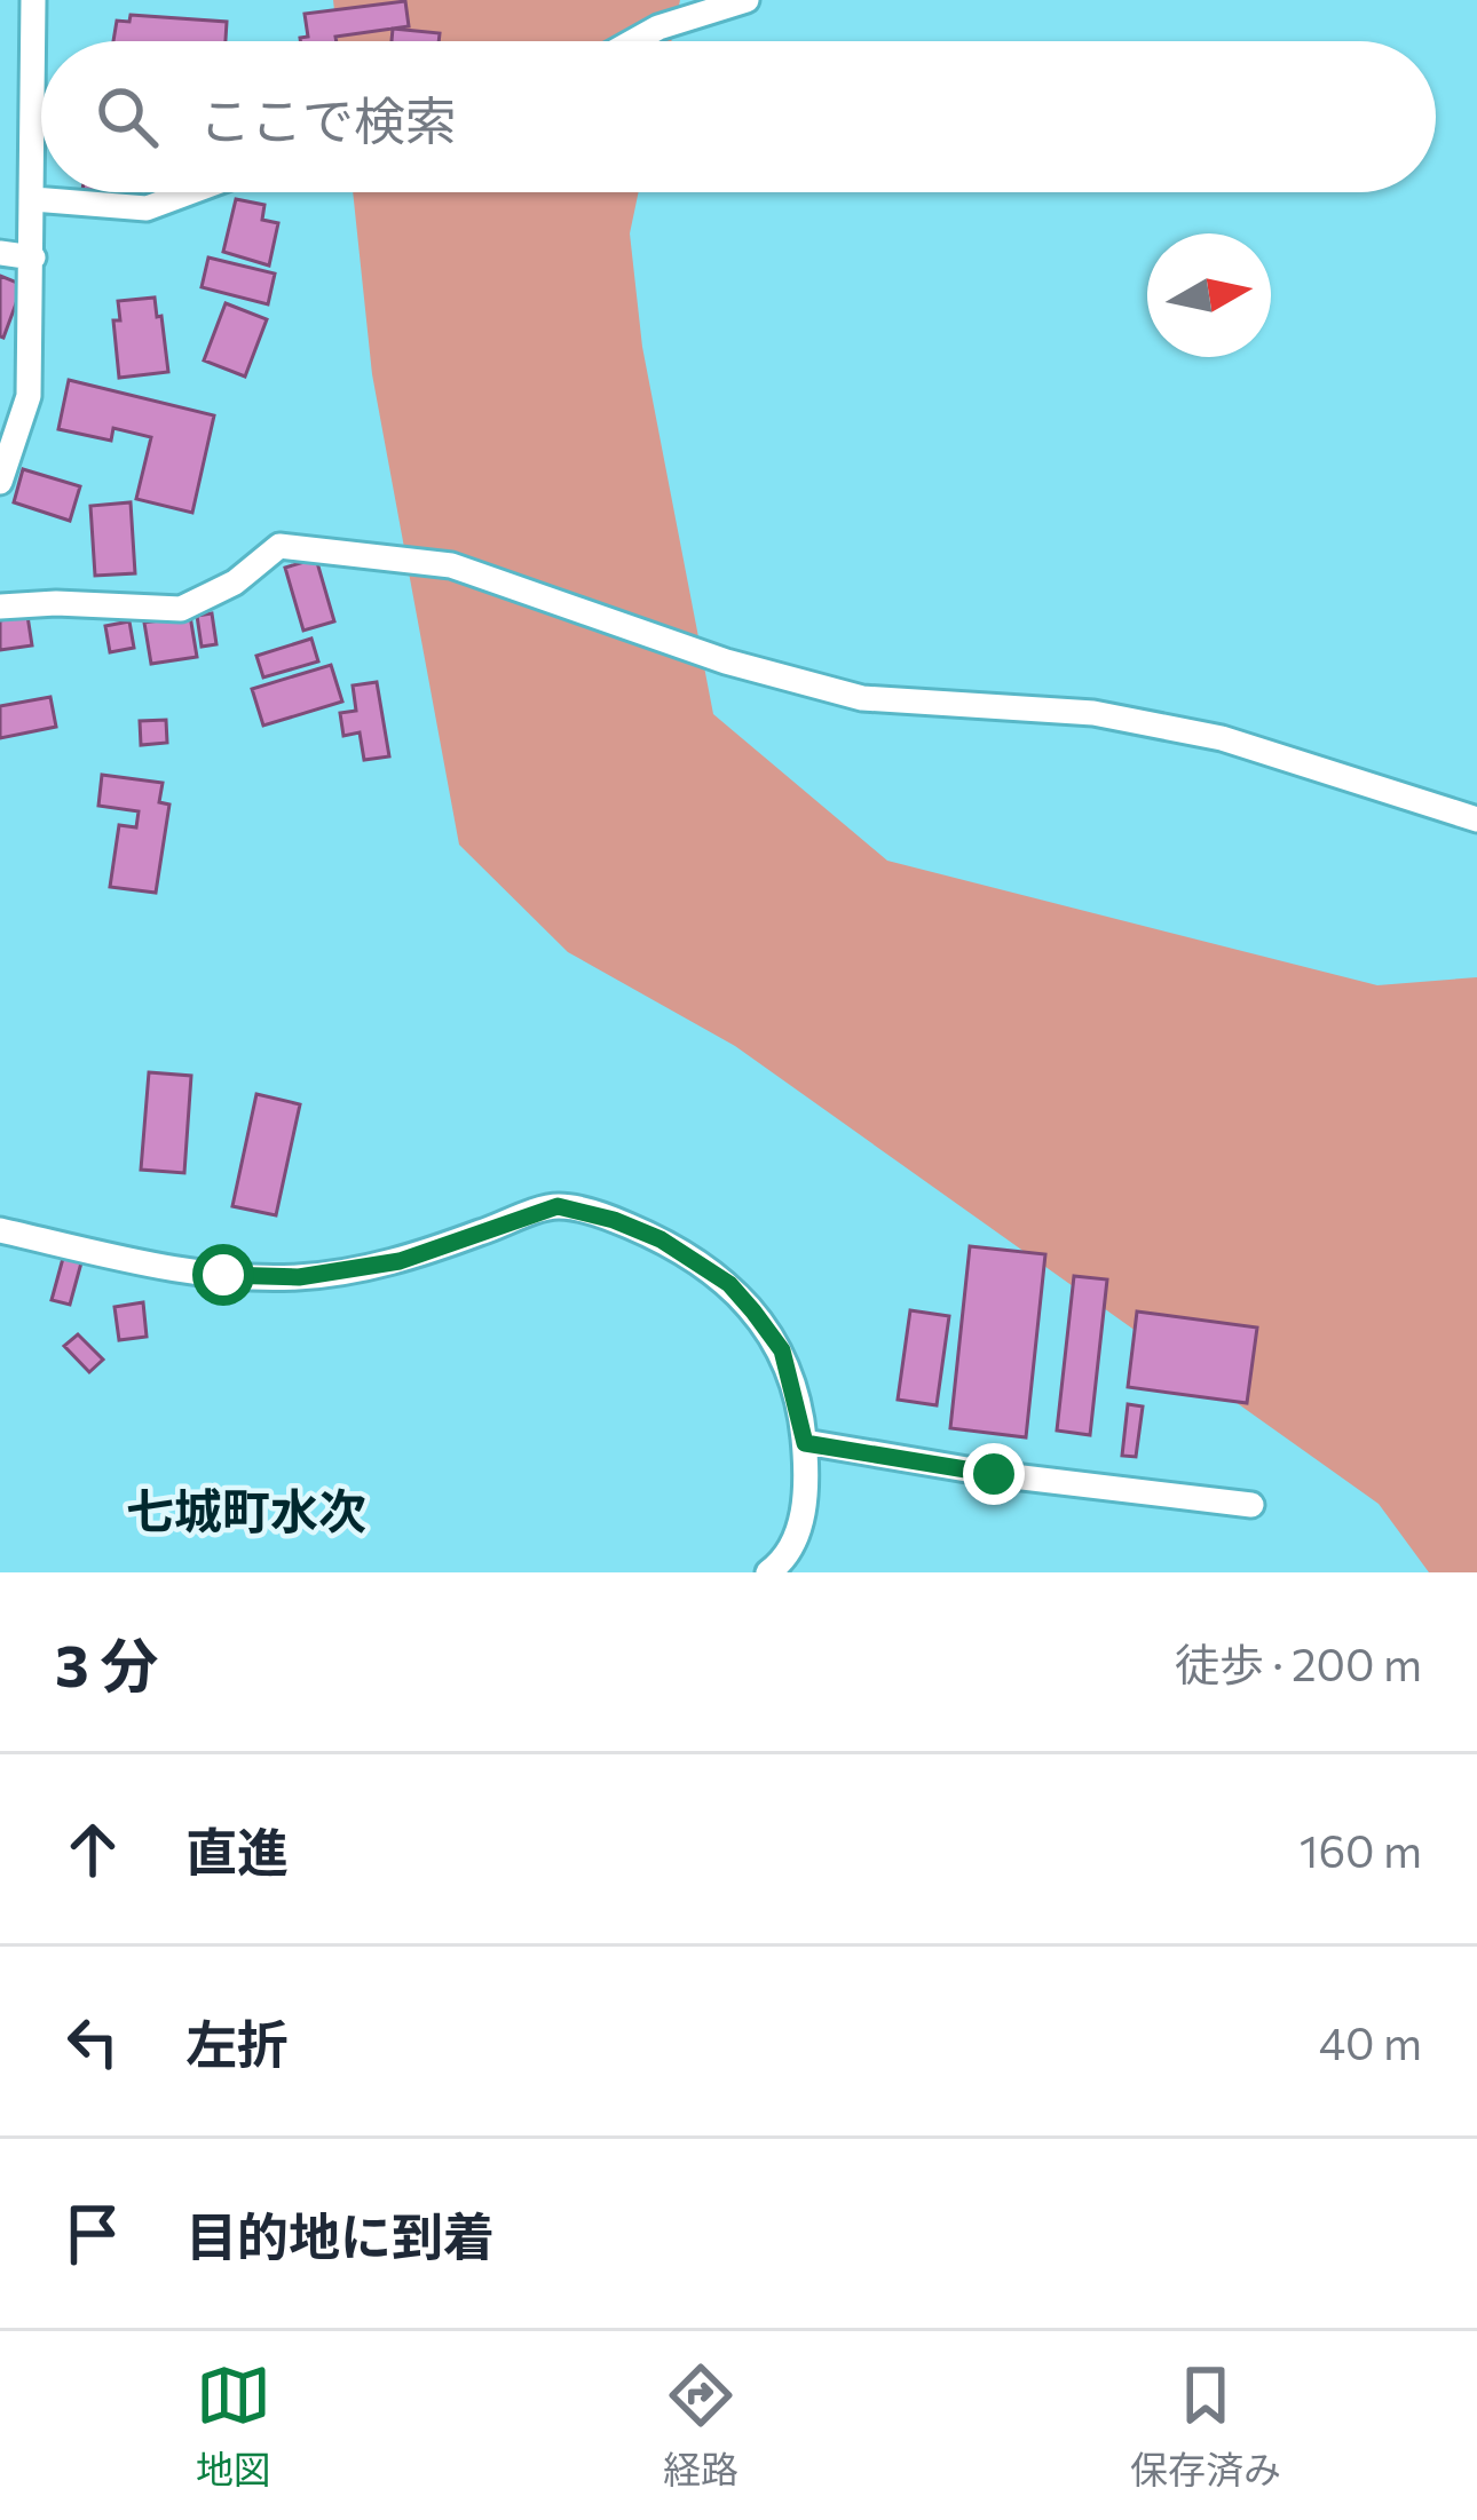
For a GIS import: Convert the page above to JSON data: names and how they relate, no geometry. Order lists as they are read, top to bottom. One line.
{"districts":["七城町水次"],"north":"right","page":{"search":"ここで検索","heading":["3 分","徒歩 · 200 m"],"list":[["直進","160 m"],["左折","40 m"],"目的地に到着"],"nav":["地図","経路","保存済み"]}}
